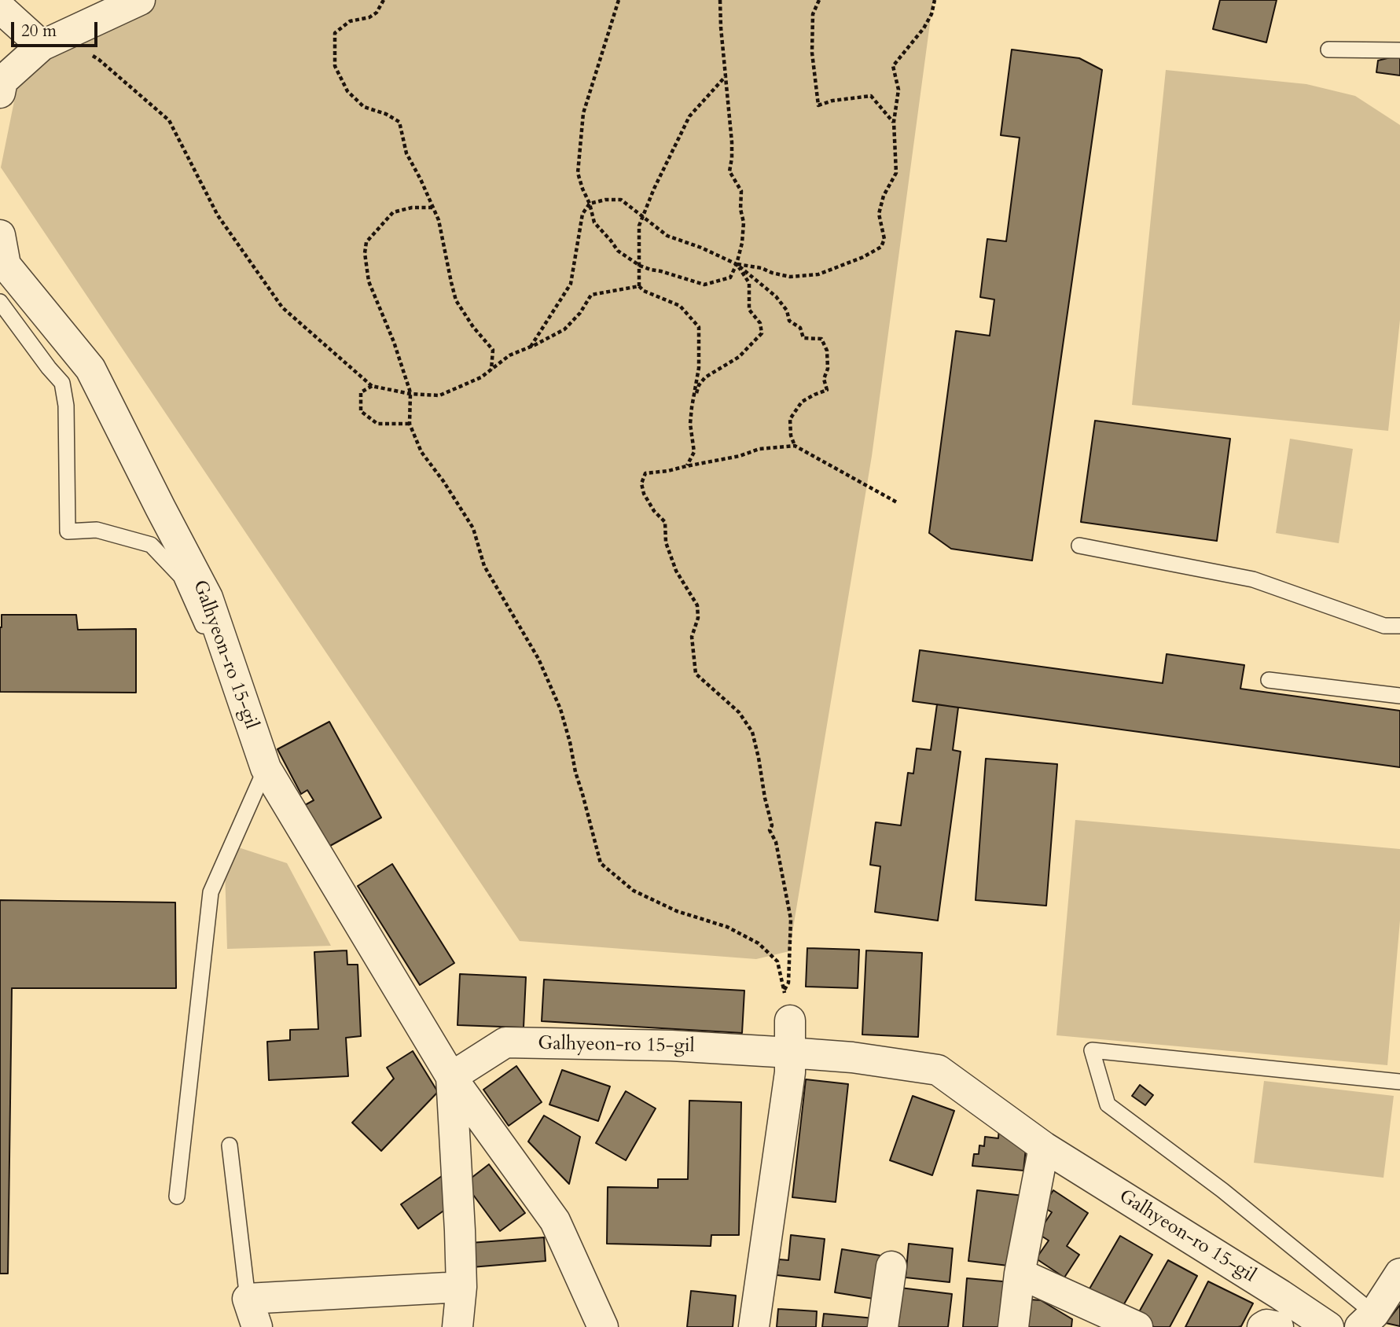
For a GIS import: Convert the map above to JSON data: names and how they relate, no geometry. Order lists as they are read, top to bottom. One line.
{"streets":{"street":["Galhyeon-ro 15-gil"]},"scale_bar":"20 m"}
